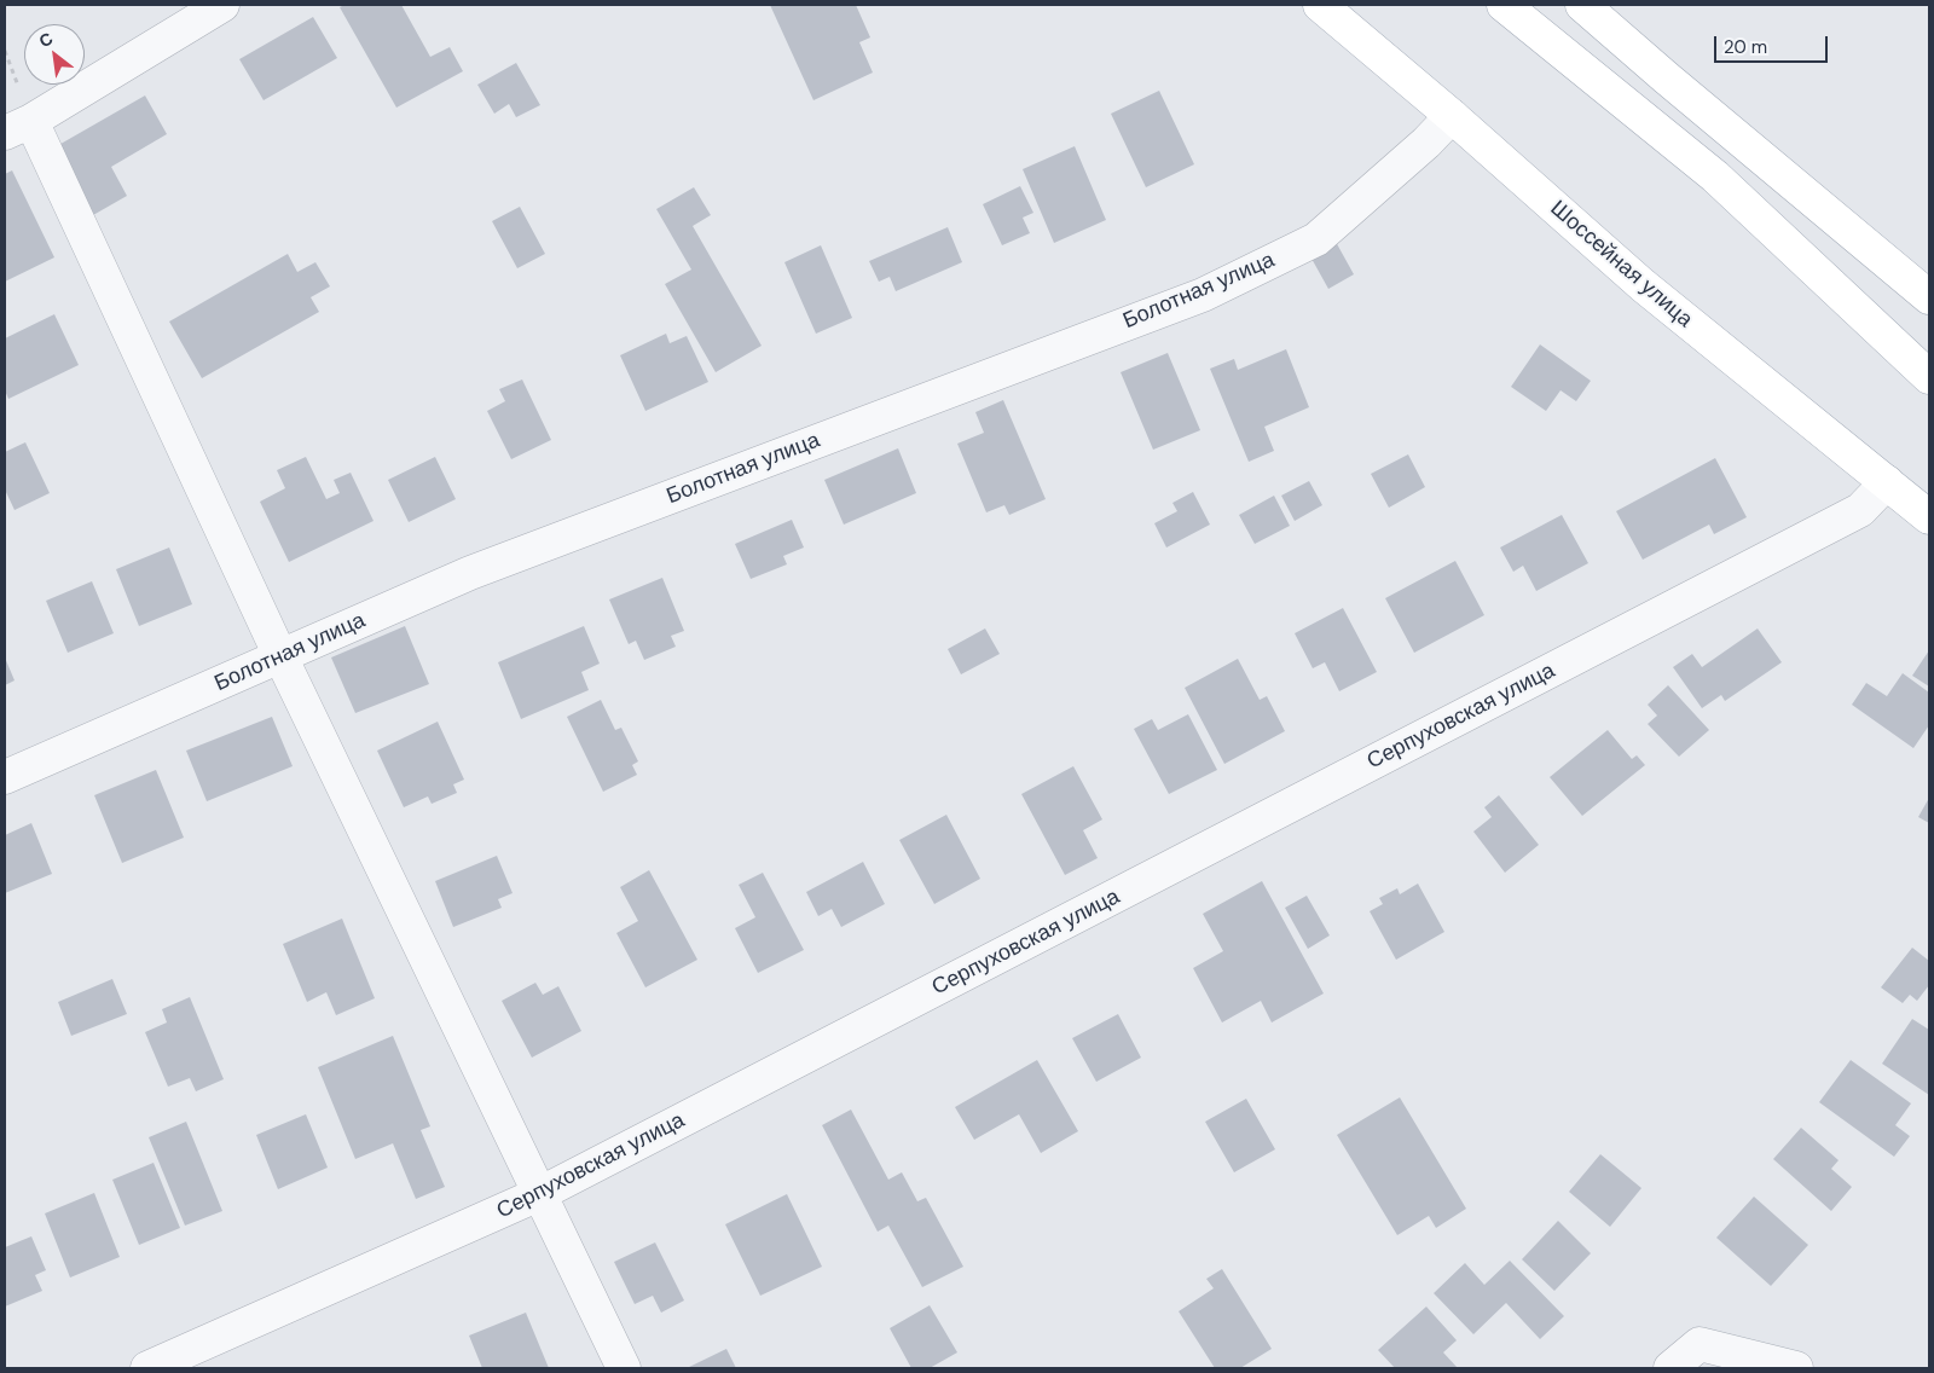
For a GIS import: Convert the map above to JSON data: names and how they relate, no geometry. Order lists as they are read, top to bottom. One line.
{"streets":{"main road":["Шоссейная улица"],"street":["Болотная улица","Серпуховская улица"]},"crossings":[["Шоссейная улица","Болотная улица"],["Шоссейная улица","Серпуховская улица"]],"scale_bar":"20 m","north":"top left"}
